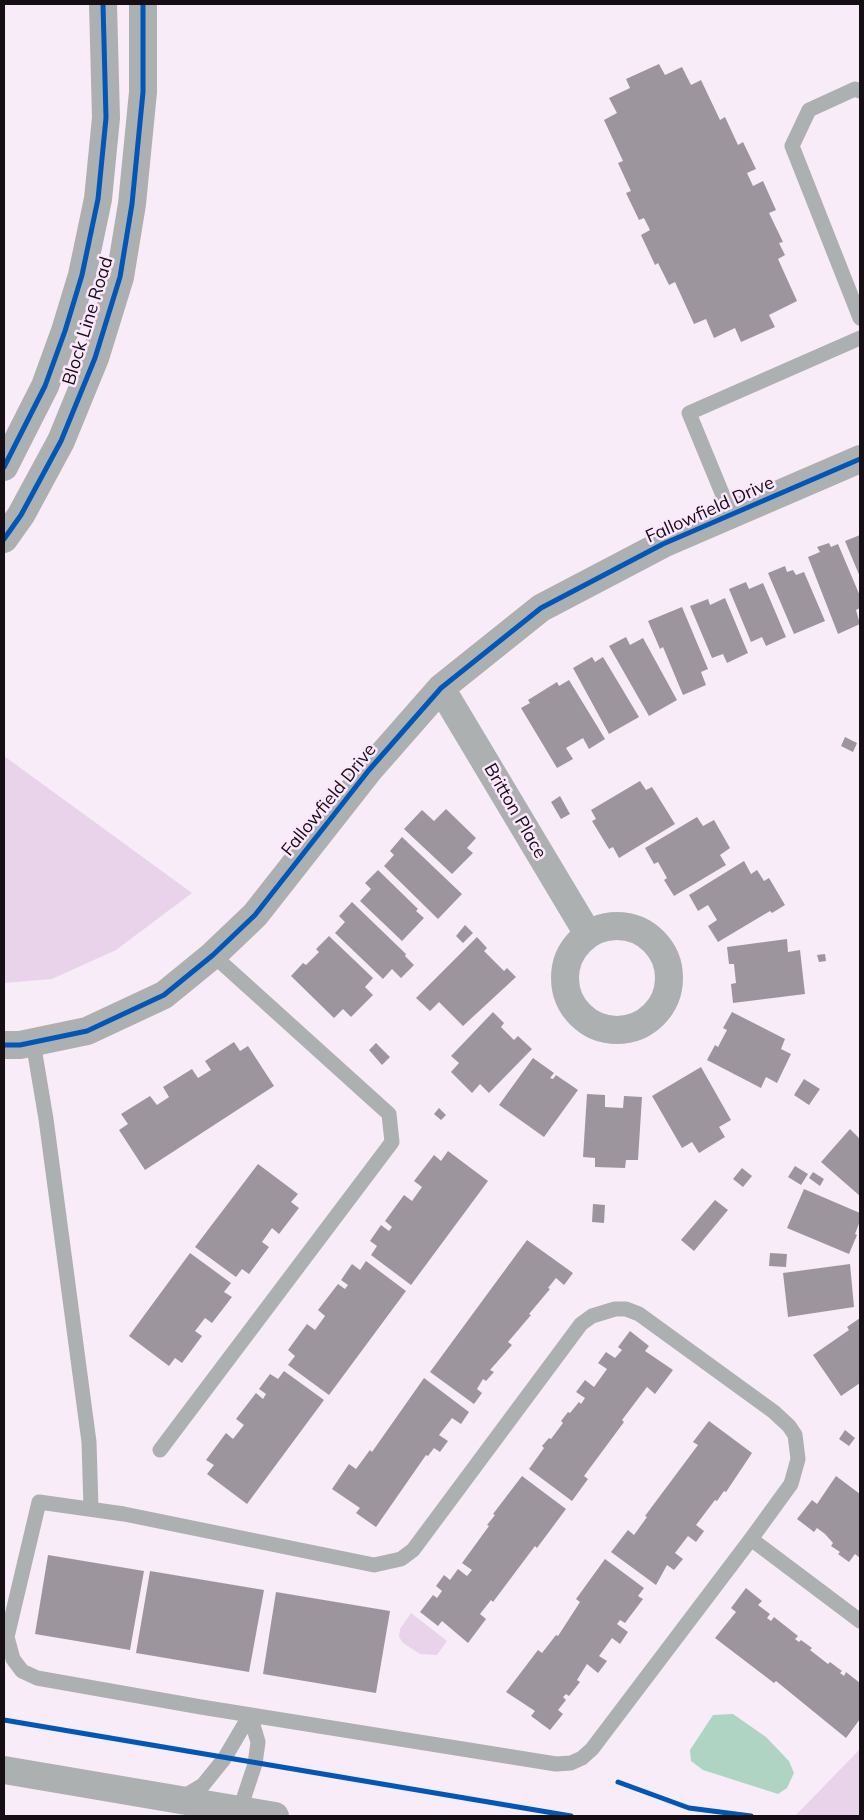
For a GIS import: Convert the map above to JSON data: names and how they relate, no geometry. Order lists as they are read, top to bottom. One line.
{"streets":{"street":["Block Line Road","Fallowfield Drive","Britton Place"]},"crossings":[["Fallowfield Drive","Britton Place"]]}
